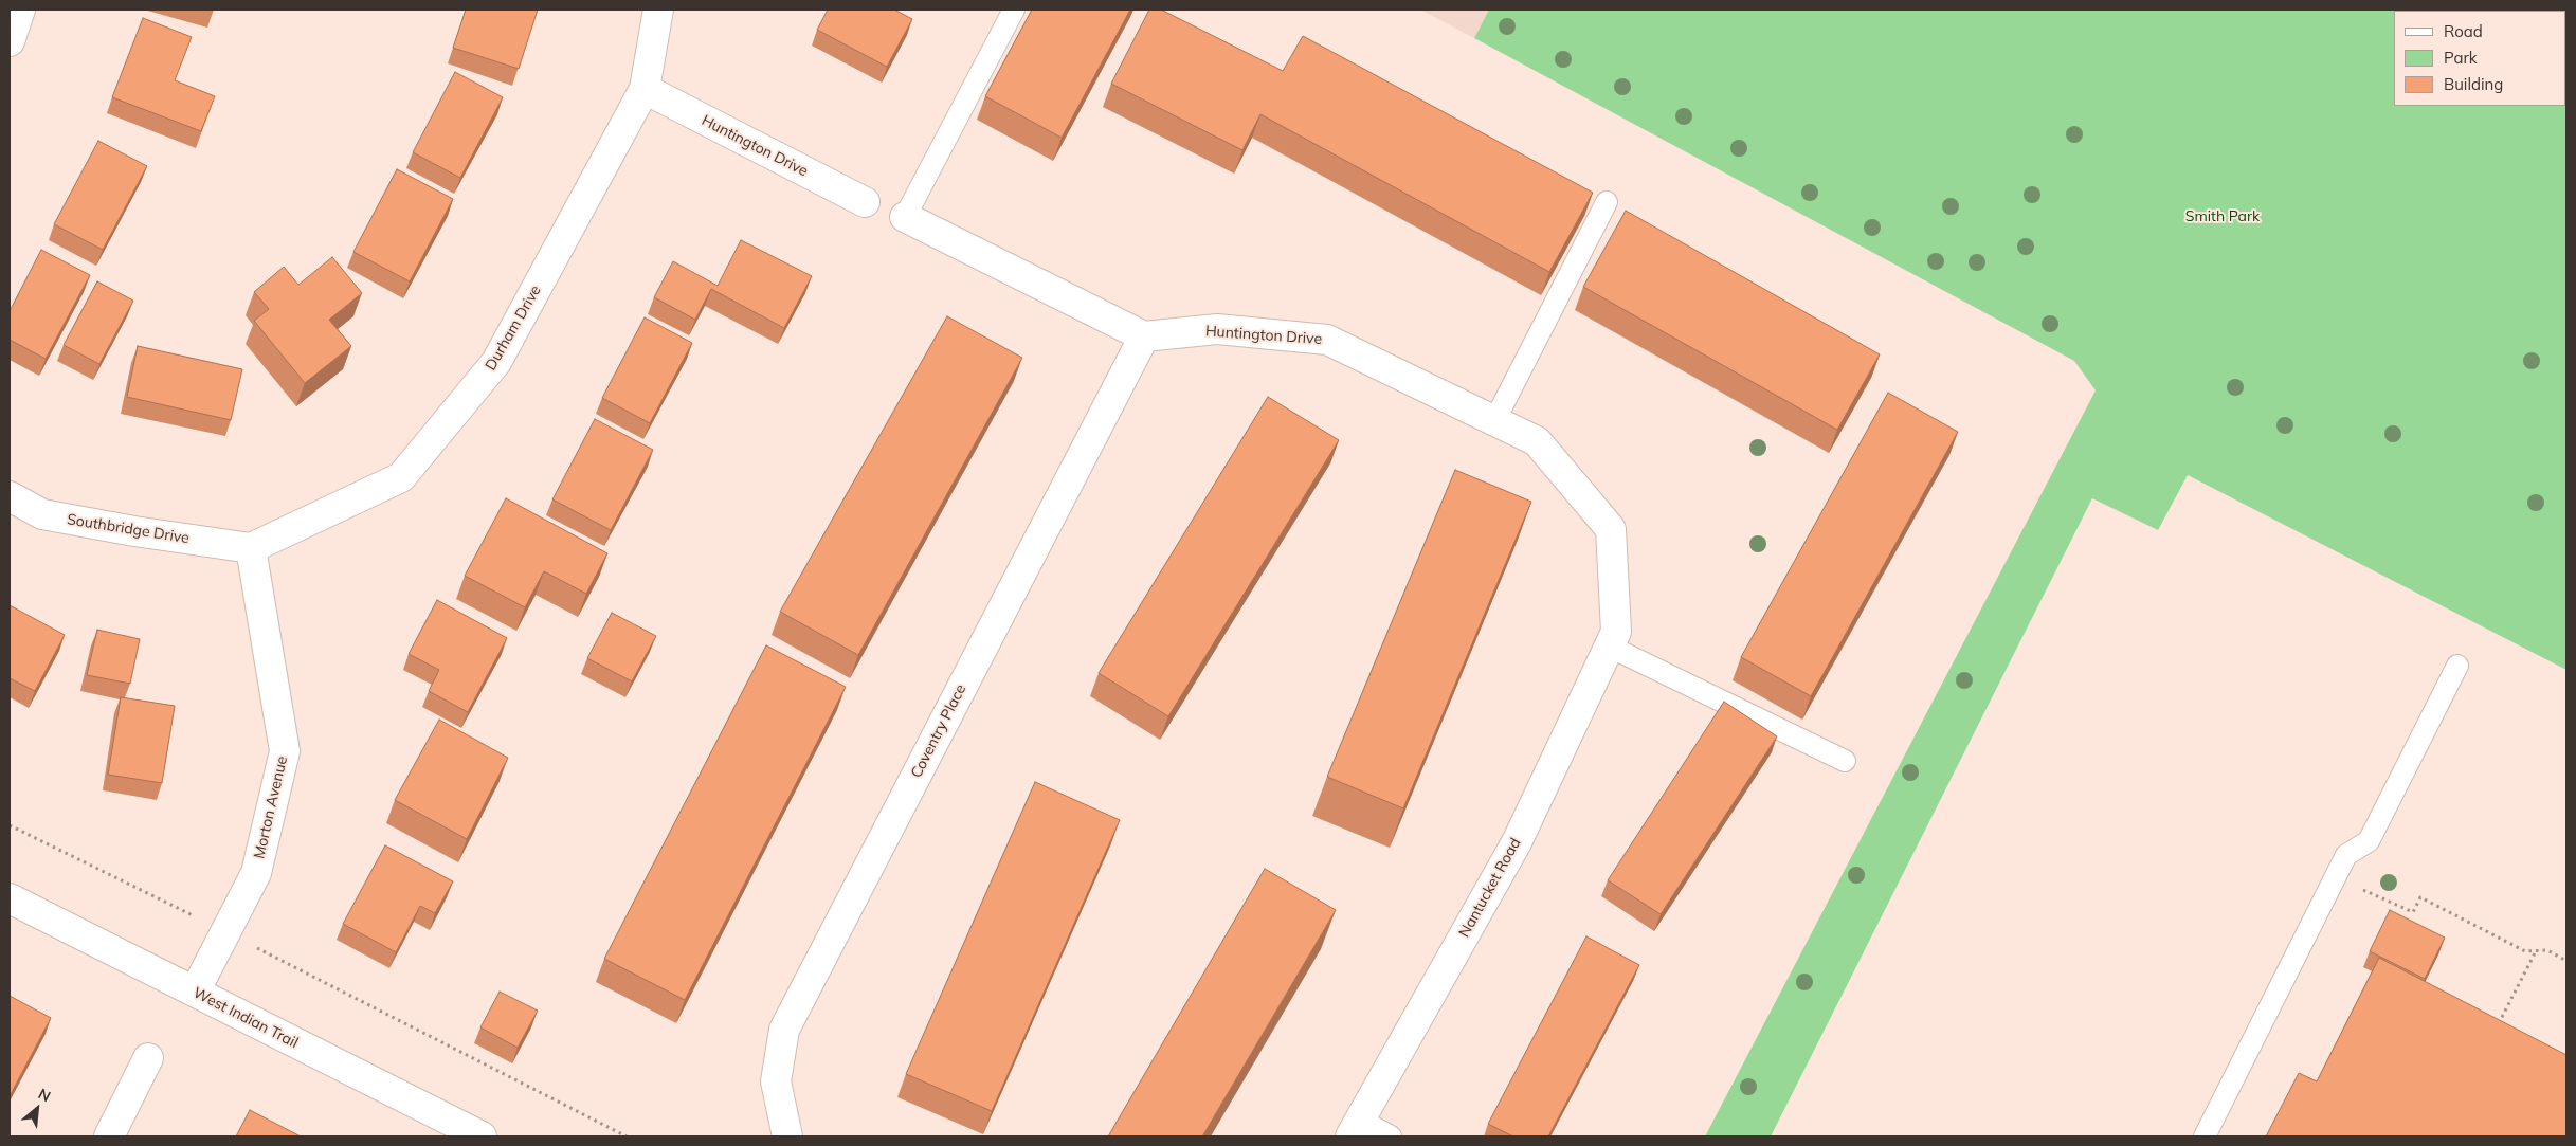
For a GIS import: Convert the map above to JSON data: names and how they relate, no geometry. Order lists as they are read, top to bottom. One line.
{"streets":{"street":["Huntington Drive","Durham Drive","Southbridge Drive","Coventry Place","Morton Avenue","Nantucket Road","West Indian Trail"]},"crossings":[["Huntington Drive","Durham Drive"],["Huntington Drive","Coventry Place"],["Huntington Drive","Nantucket Road"],["Durham Drive","Southbridge Drive"],["Durham Drive","Morton Avenue"],["Southbridge Drive","Morton Avenue"],["Morton Avenue","West Indian Trail"]],"parks":["Smith Park"],"legend":["Road","Park","Building"],"north":"top right"}
